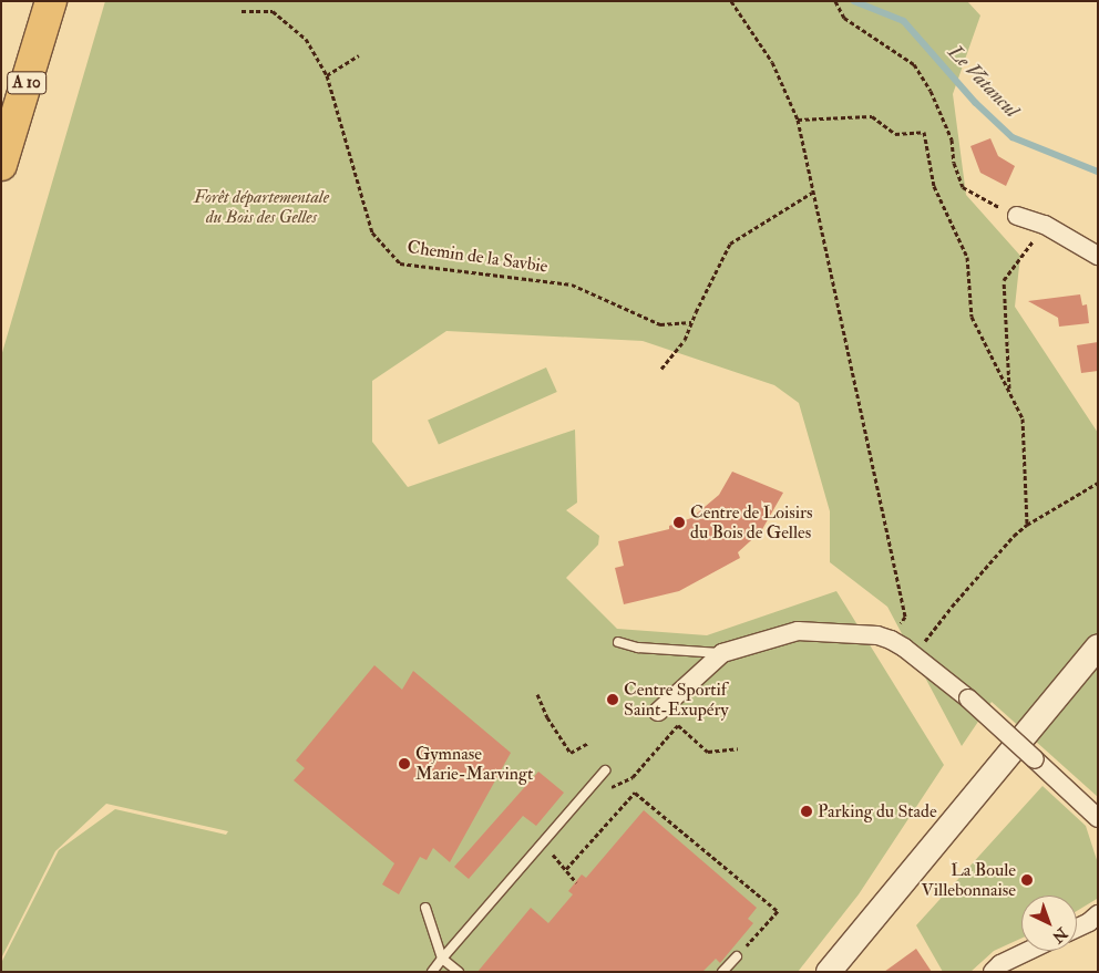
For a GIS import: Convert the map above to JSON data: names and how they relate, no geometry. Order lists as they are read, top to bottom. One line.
{"streets":{"highway":["A 10"],"path":["Chemin de la Savbie"]},"water":["Le Vatancul"],"parks":["Forêt départementale du Bois des Gelles"],"places":["Centre de Loisirs du Bois de Gelles","Centre Sportif Saint-Exupéry","Gymnase Marie-Marvingt","Parking du Stade","La Boule Villebonnaise"],"north":"bottom right"}
